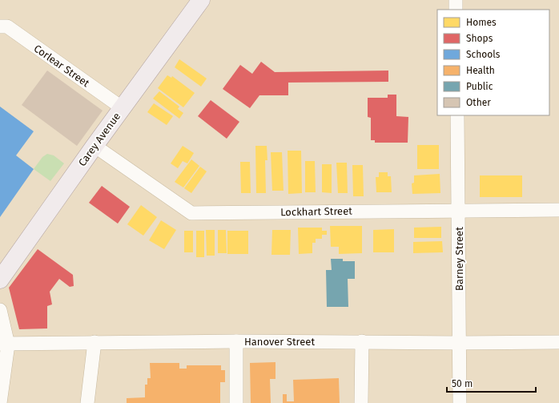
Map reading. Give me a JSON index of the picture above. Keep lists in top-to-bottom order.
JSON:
{
  "streets": {
    "main road": ["Carey Avenue"],
    "street": [
      "Corlear Street",
      "Lockhart Street",
      "Barney Street",
      "Hanover Street"
    ]
  },
  "crossings": [
    ["Corlear Street", "Carey Avenue"],
    ["Carey Avenue", "Lockhart Street"],
    ["Lockhart Street", "Barney Street"],
    ["Barney Street", "Hanover Street"]
  ],
  "legend": [
    "Homes",
    "Shops",
    "Schools",
    "Health",
    "Public",
    "Other"
  ],
  "scale_bar": "50 m"
}
